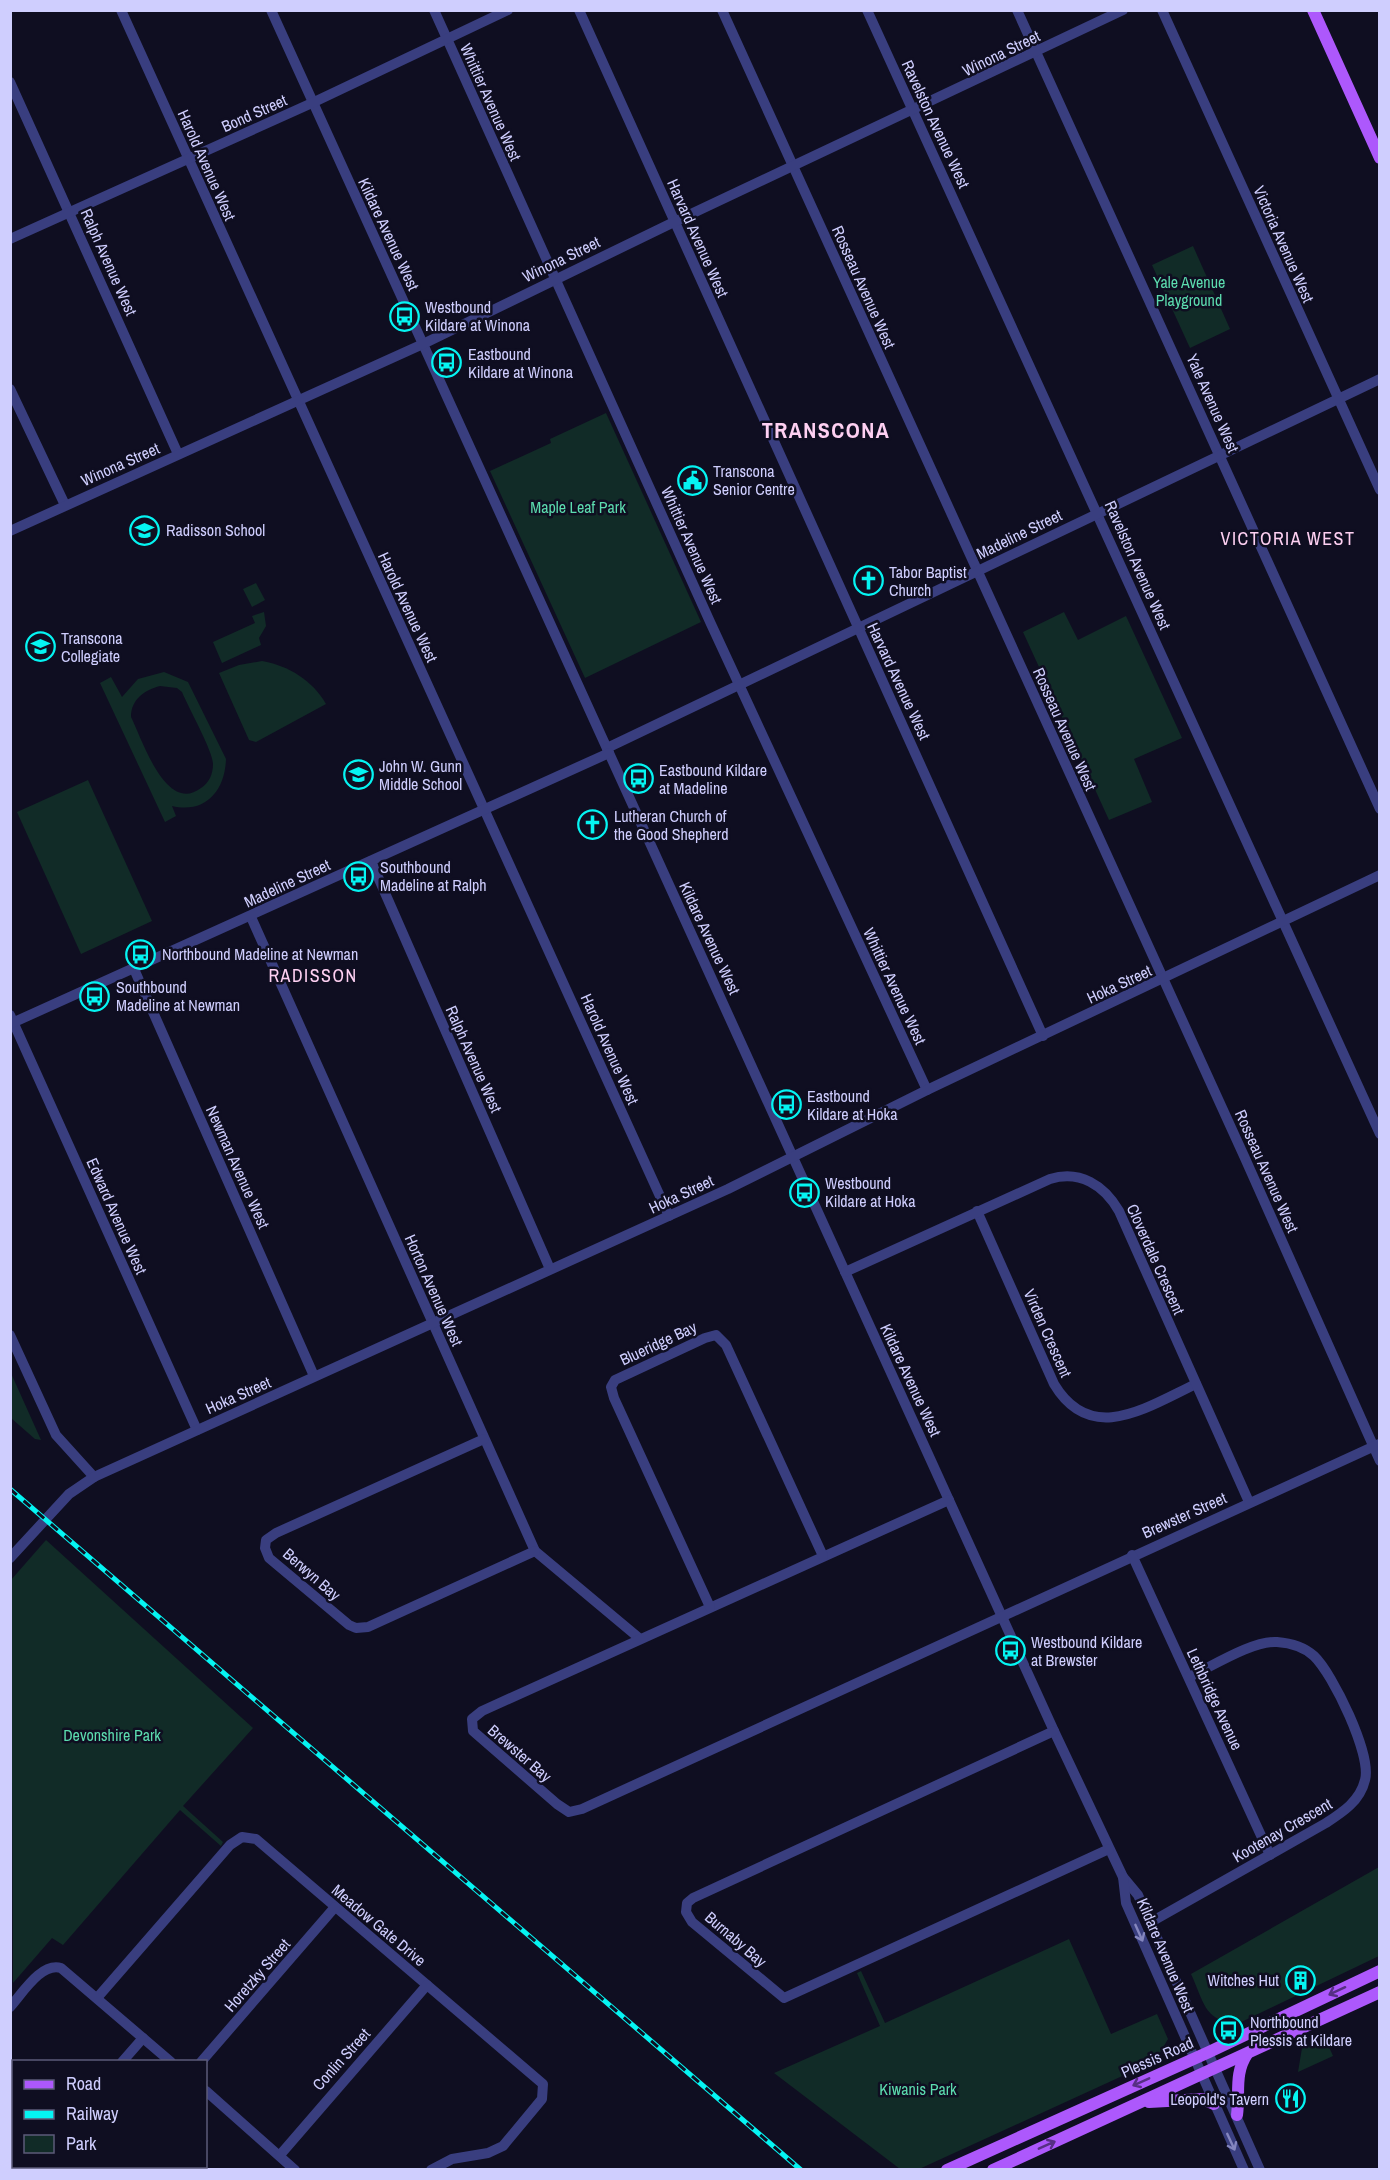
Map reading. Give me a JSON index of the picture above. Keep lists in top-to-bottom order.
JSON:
{
  "streets": {
    "main road": ["Plessis Road"],
    "street": [
      "Winona Street",
      "Whittier Avenue West",
      "Bond Street",
      "Ravelston Avenue West",
      "Harold Avenue West",
      "Kildare Avenue West",
      "Harvard Avenue West",
      "Victoria Avenue West",
      "Ralph Avenue West",
      "Rosseau Avenue West",
      "Yale Avenue West",
      "Madeline Street",
      "Hoka Street",
      "Newman Avenue West",
      "Edward Avenue West",
      "Cloverdale Crescent",
      "Horton Avenue West",
      "Virden Crescent",
      "Blueridge Bay",
      "Brewster Street",
      "Berwyn Bay",
      "Lethbridge Avenue",
      "Brewster Bay",
      "Kootenay Crescent",
      "Meadow Gate Drive",
      "Burnaby Bay",
      "Horetzky Street",
      "Conlin Street"
    ]
  },
  "crossings": [
    ["Winona Street", "Whittier Avenue West"],
    ["Winona Street", "Ravelston Avenue West"],
    ["Winona Street", "Harold Avenue West"],
    ["Winona Street", "Kildare Avenue West"],
    ["Winona Street", "Harvard Avenue West"],
    ["Winona Street", "Ralph Avenue West"],
    ["Winona Street", "Rosseau Avenue West"],
    ["Winona Street", "Yale Avenue West"],
    ["Whittier Avenue West", "Bond Street"],
    ["Whittier Avenue West", "Madeline Street"],
    ["Whittier Avenue West", "Hoka Street"],
    ["Bond Street", "Harold Avenue West"],
    ["Bond Street", "Kildare Avenue West"],
    ["Bond Street", "Ralph Avenue West"],
    ["Ravelston Avenue West", "Madeline Street"],
    ["Ravelston Avenue West", "Hoka Street"],
    ["Harold Avenue West", "Madeline Street"],
    ["Harold Avenue West", "Hoka Street"],
    ["Kildare Avenue West", "Madeline Street"],
    ["Kildare Avenue West", "Hoka Street"],
    ["Kildare Avenue West", "Cloverdale Crescent"],
    ["Kildare Avenue West", "Brewster Street"],
    ["Kildare Avenue West", "Brewster Bay"],
    ["Kildare Avenue West", "Kootenay Crescent"],
    ["Kildare Avenue West", "Burnaby Bay"],
    ["Kildare Avenue West", "Plessis Road"],
    ["Harvard Avenue West", "Madeline Street"],
    ["Harvard Avenue West", "Hoka Street"],
    ["Victoria Avenue West", "Madeline Street"],
    ["Ralph Avenue West", "Madeline Street"],
    ["Ralph Avenue West", "Hoka Street"],
    ["Rosseau Avenue West", "Madeline Street"],
    ["Rosseau Avenue West", "Hoka Street"],
    ["Rosseau Avenue West", "Brewster Street"],
    ["Yale Avenue West", "Madeline Street"],
    ["Madeline Street", "Newman Avenue West"],
    ["Madeline Street", "Edward Avenue West"],
    ["Madeline Street", "Horton Avenue West"],
    ["Hoka Street", "Newman Avenue West"],
    ["Hoka Street", "Edward Avenue West"],
    ["Hoka Street", "Horton Avenue West"],
    ["Cloverdale Crescent", "Virden Crescent"],
    ["Cloverdale Crescent", "Brewster Street"],
    ["Horton Avenue West", "Berwyn Bay"],
    ["Horton Avenue West", "Brewster Bay"],
    ["Blueridge Bay", "Brewster Bay"],
    ["Brewster Street", "Lethbridge Avenue"],
    ["Brewster Street", "Brewster Bay"],
    ["Lethbridge Avenue", "Kootenay Crescent"],
    ["Meadow Gate Drive", "Horetzky Street"],
    ["Meadow Gate Drive", "Conlin Street"]
  ],
  "districts": ["TRANSCONA", "VICTORIA WEST", "RADISSON"],
  "parks": [
    "Yale Avenue Playground",
    "Maple Leaf Park",
    "Devonshire Park",
    "Kiwanis Park"
  ],
  "places": {
    "bus stop": [
      "Westbound Kildare at Winona",
      "Eastbound Kildare at Winona",
      "Eastbound Kildare at Madeline",
      "Southbound Madeline at Ralph",
      "Northbound Madeline at Newman",
      "Southbound Madeline at Newman",
      "Eastbound Kildare at Hoka",
      "Westbound Kildare at Hoka",
      "Westbound Kildare at Brewster",
      "Northbound Plessis at Kildare"
    ],
    "public building": ["Transcona Senior Centre"],
    "school or university": ["Radisson School", "Transcona Collegiate", "John W. Gunn Middle School"],
    "church": ["Tabor Baptist Church", "Lutheran Church of the Good Shepherd"],
    "building": ["Witches Hut"],
    "restaurant": ["Leopold's Tavern"]
  },
  "legend": ["Road", "Railway", "Park"]
}
